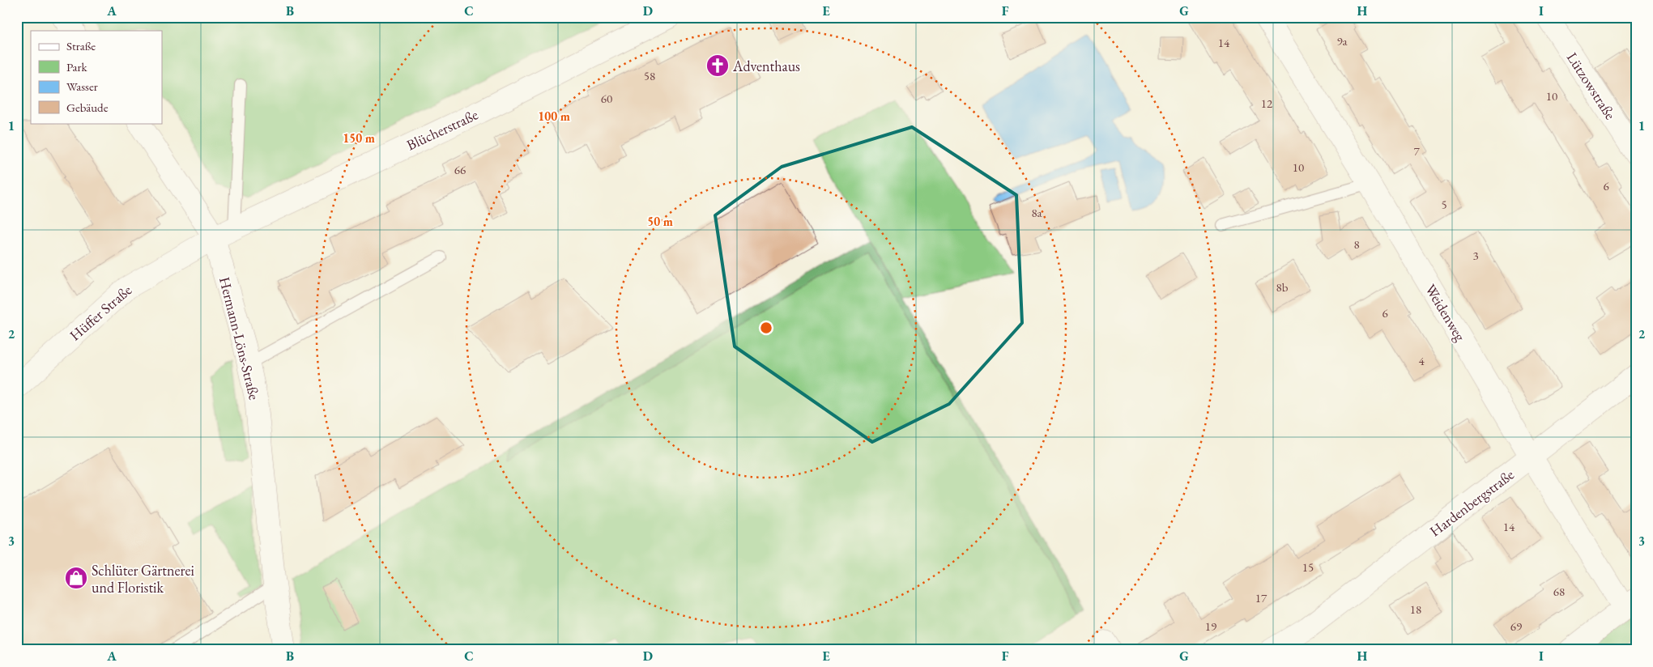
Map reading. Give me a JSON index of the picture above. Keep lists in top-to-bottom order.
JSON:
{
  "streets": {
    "street": [
      "Lützowstraße",
      "Blücherstraße",
      "Hüffer Straße",
      "Weidenweg",
      "Hermann-Löns-Straße",
      "Hardenbergstraße"
    ]
  },
  "crossings": [
    ["Blücherstraße", "Hüffer Straße"],
    ["Blücherstraße", "Hermann-Löns-Straße"],
    ["Hüffer Straße", "Hermann-Löns-Straße"],
    ["Weidenweg", "Hardenbergstraße"]
  ],
  "places": {
    "church": ["Adventhaus"],
    "shop": ["Schlüter Gärtnerei und Floristik"]
  },
  "house_numbers": [
    "9a",
    "14",
    "58",
    "10",
    "60",
    "12",
    "7",
    "10",
    "66",
    "6",
    "5",
    "8a",
    "8",
    "3",
    "8b",
    "6",
    "4",
    "14",
    "15",
    "68",
    "17",
    "18",
    "19",
    "69"
  ],
  "legend": [
    "Straße",
    "Park",
    "Wasser",
    "Gebäude"
  ],
  "grid": {
    "columns": [
      "A",
      "B",
      "C",
      "D",
      "E",
      "F",
      "G",
      "H",
      "I"
    ],
    "rows": ["1", "2", "3"]
  },
  "rings": ["100 m", "150 m", "50 m"]
}
